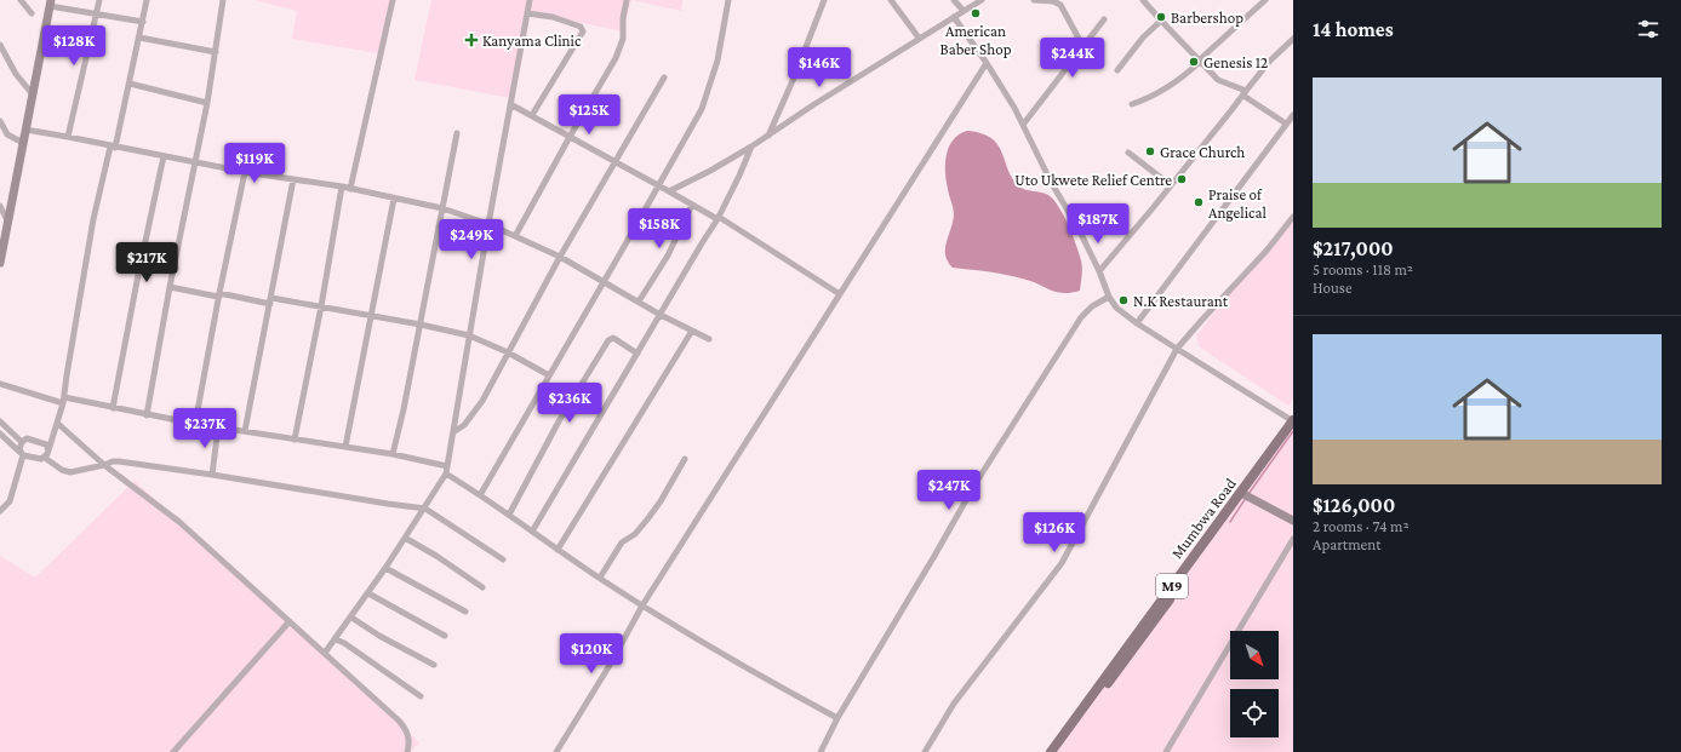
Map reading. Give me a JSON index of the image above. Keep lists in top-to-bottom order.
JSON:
{
  "streets": {
    "main road": ["Mumbwa Road", "M9"]
  },
  "places": {
    "other": [
      "American Baber Shop",
      "Barbershop",
      "Genesis 12",
      "Grace Church",
      "Uto Ukwete Relief Centre",
      "Praise of Angelical",
      "N.K Restaurant"
    ],
    "health": ["Kanyama Clinic"]
  },
  "north": "bottom right",
  "page": {
    "heading": "14 homes",
    "price": [
      "$128K",
      "$244K",
      "$146K",
      "$125K",
      "$119K",
      "$187K",
      "$158K",
      "$249K",
      "$217K",
      "$236K",
      "$237K",
      "$247K",
      "$126K",
      "$120K"
    ],
    "list": [
      {
        "name": "$217,000",
        "note": "5 rooms · 118 m² · House"
      },
      {
        "name": "$126,000",
        "note": "2 rooms · 74 m² · Apartment"
      }
    ]
  }
}
